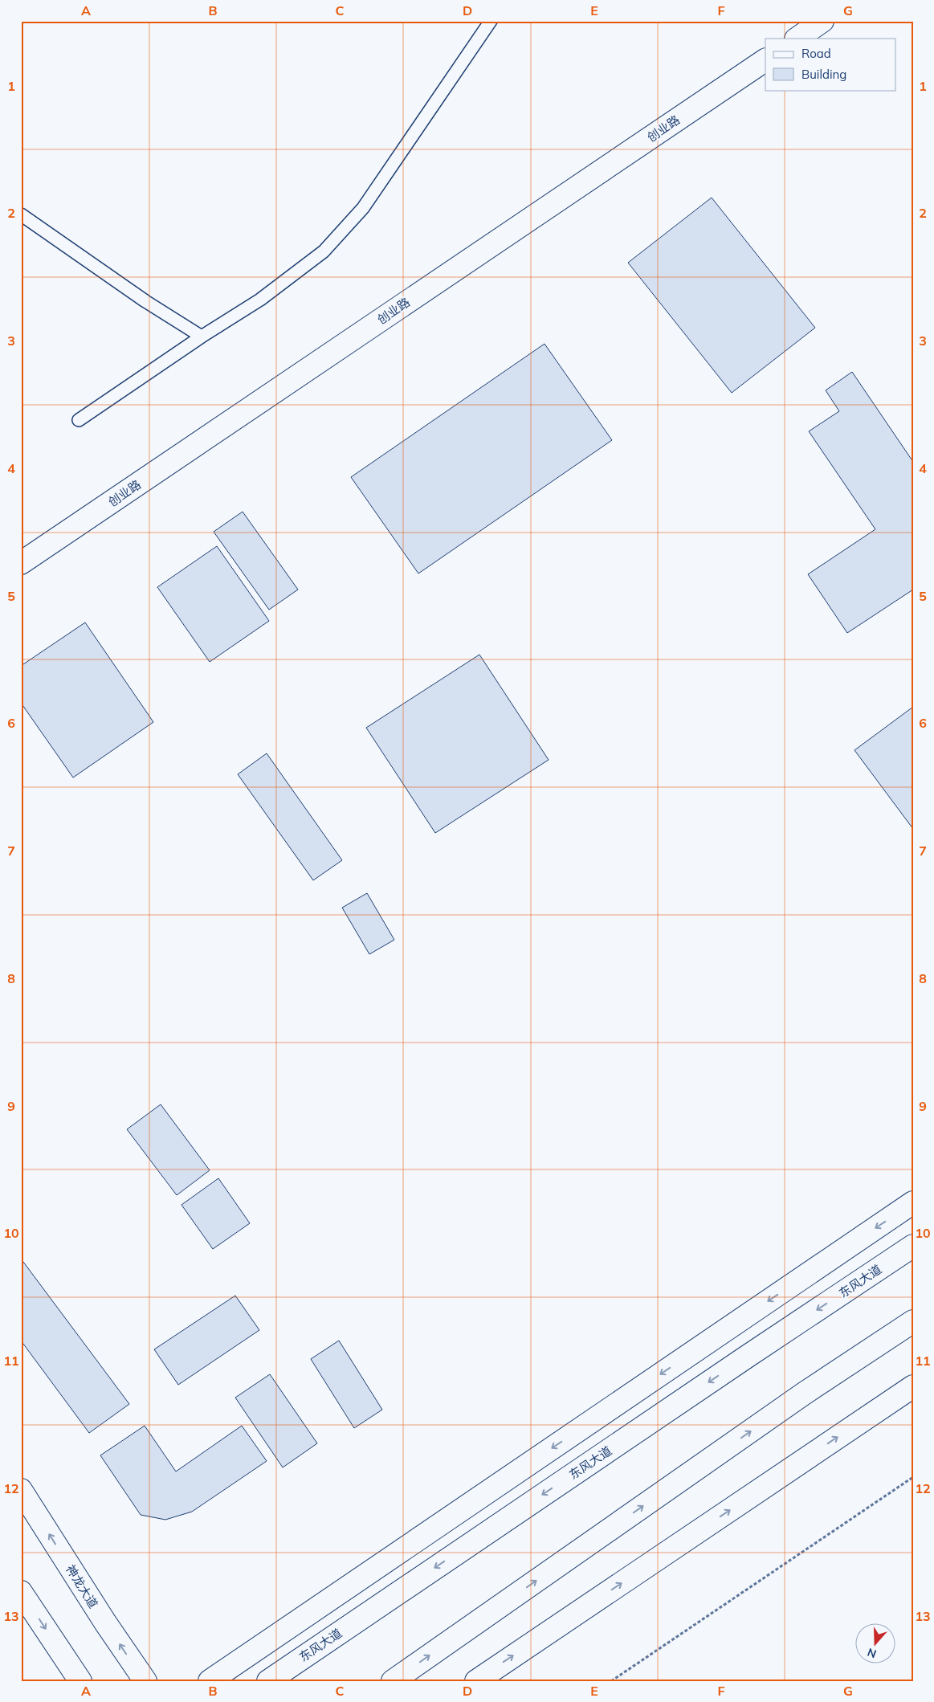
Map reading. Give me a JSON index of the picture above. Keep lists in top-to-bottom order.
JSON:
{
  "streets": {
    "main road": ["创业路", "东风大道", "神龙大道"]
  },
  "legend": ["Road", "Building"],
  "north": "bottom",
  "grid": {
    "columns": [
      "A",
      "B",
      "C",
      "D",
      "E",
      "F",
      "G"
    ],
    "rows": [
      "1",
      "2",
      "3",
      "4",
      "5",
      "6",
      "7",
      "8",
      "9",
      "10",
      "11",
      "12",
      "13"
    ]
  }
}
